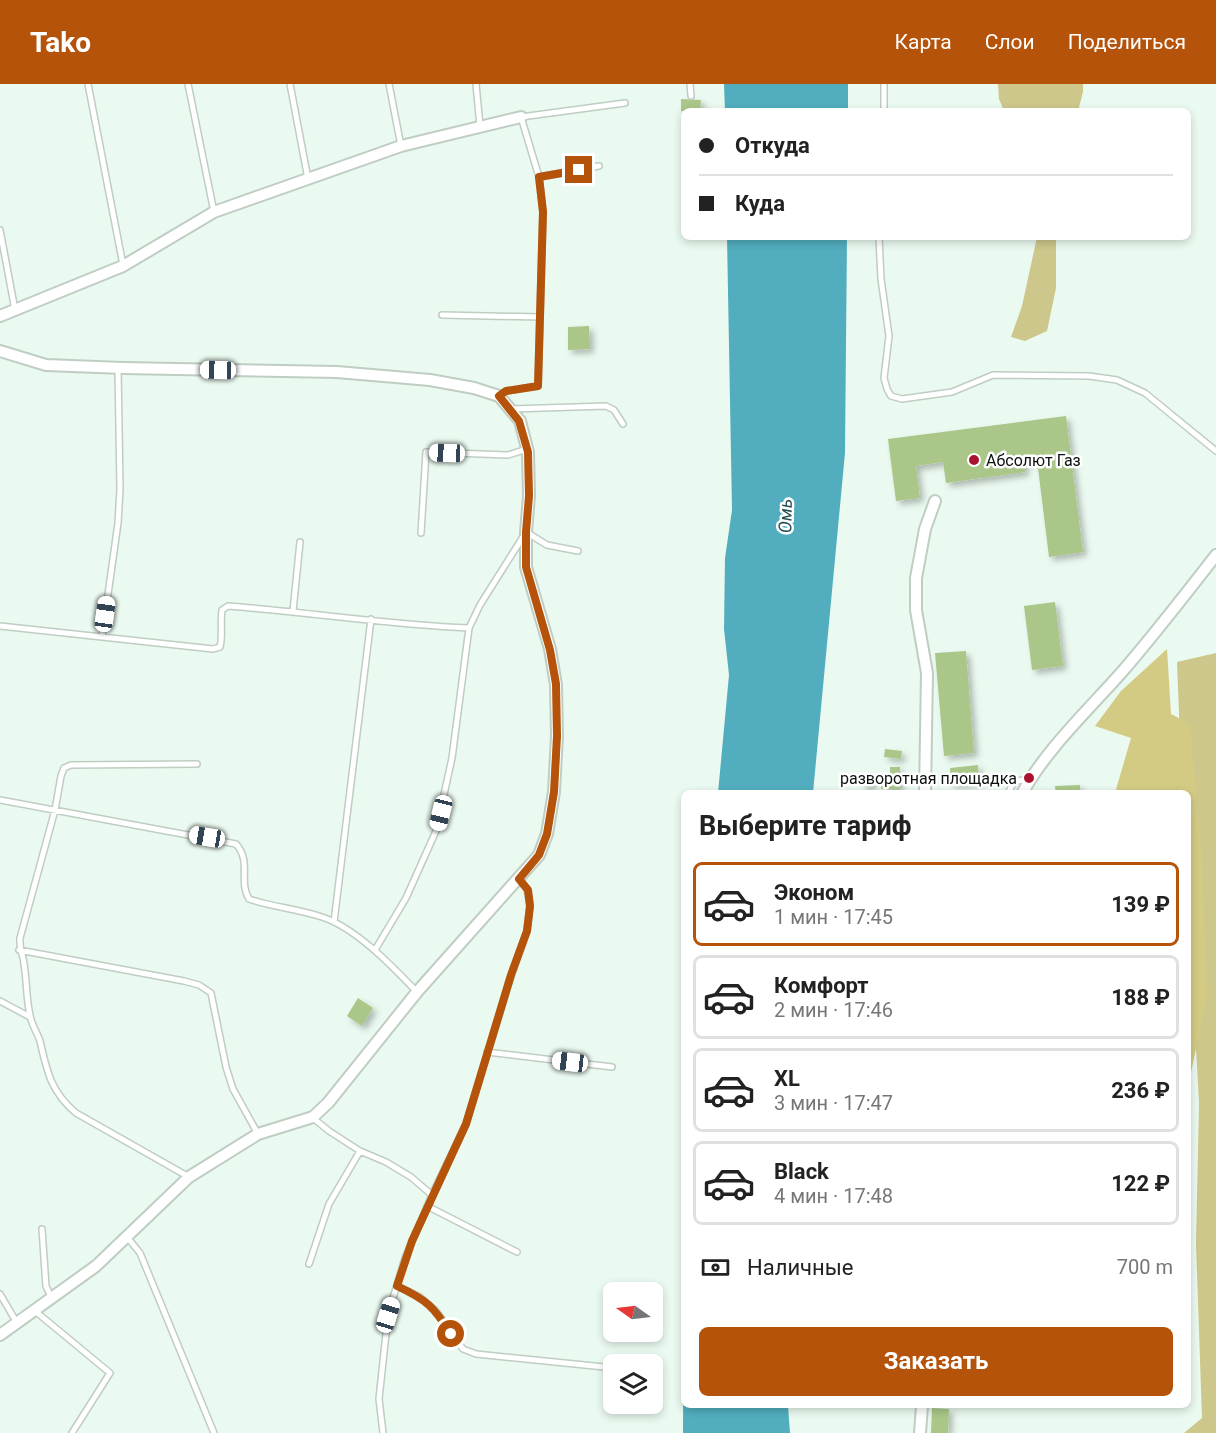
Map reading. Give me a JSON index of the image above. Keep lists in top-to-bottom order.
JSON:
{
  "water": ["Омь"],
  "places": ["Абсолют Газ", "разворотная площадка"],
  "north": "left",
  "page": {
    "header": "Tako",
    "nav": ["Карта", "Слои", "Поделиться"],
    "banner": ["Откуда", "Куда"],
    "heading": "Выберите тариф",
    "list": [
      {
        "name": "Эконом",
        "note": "1 мин · 17:45",
        "value": "139 ₽"
      },
      {
        "name": "Комфорт",
        "note": "2 мин · 17:46",
        "value": "188 ₽"
      },
      {
        "name": "XL",
        "note": "3 мин · 17:47",
        "value": "236 ₽"
      },
      {
        "name": "Black",
        "note": "4 мин · 17:48",
        "value": "122 ₽"
      }
    ],
    "pay": ["Наличные", "700 m"],
    "buttons": "Заказать"
  }
}
